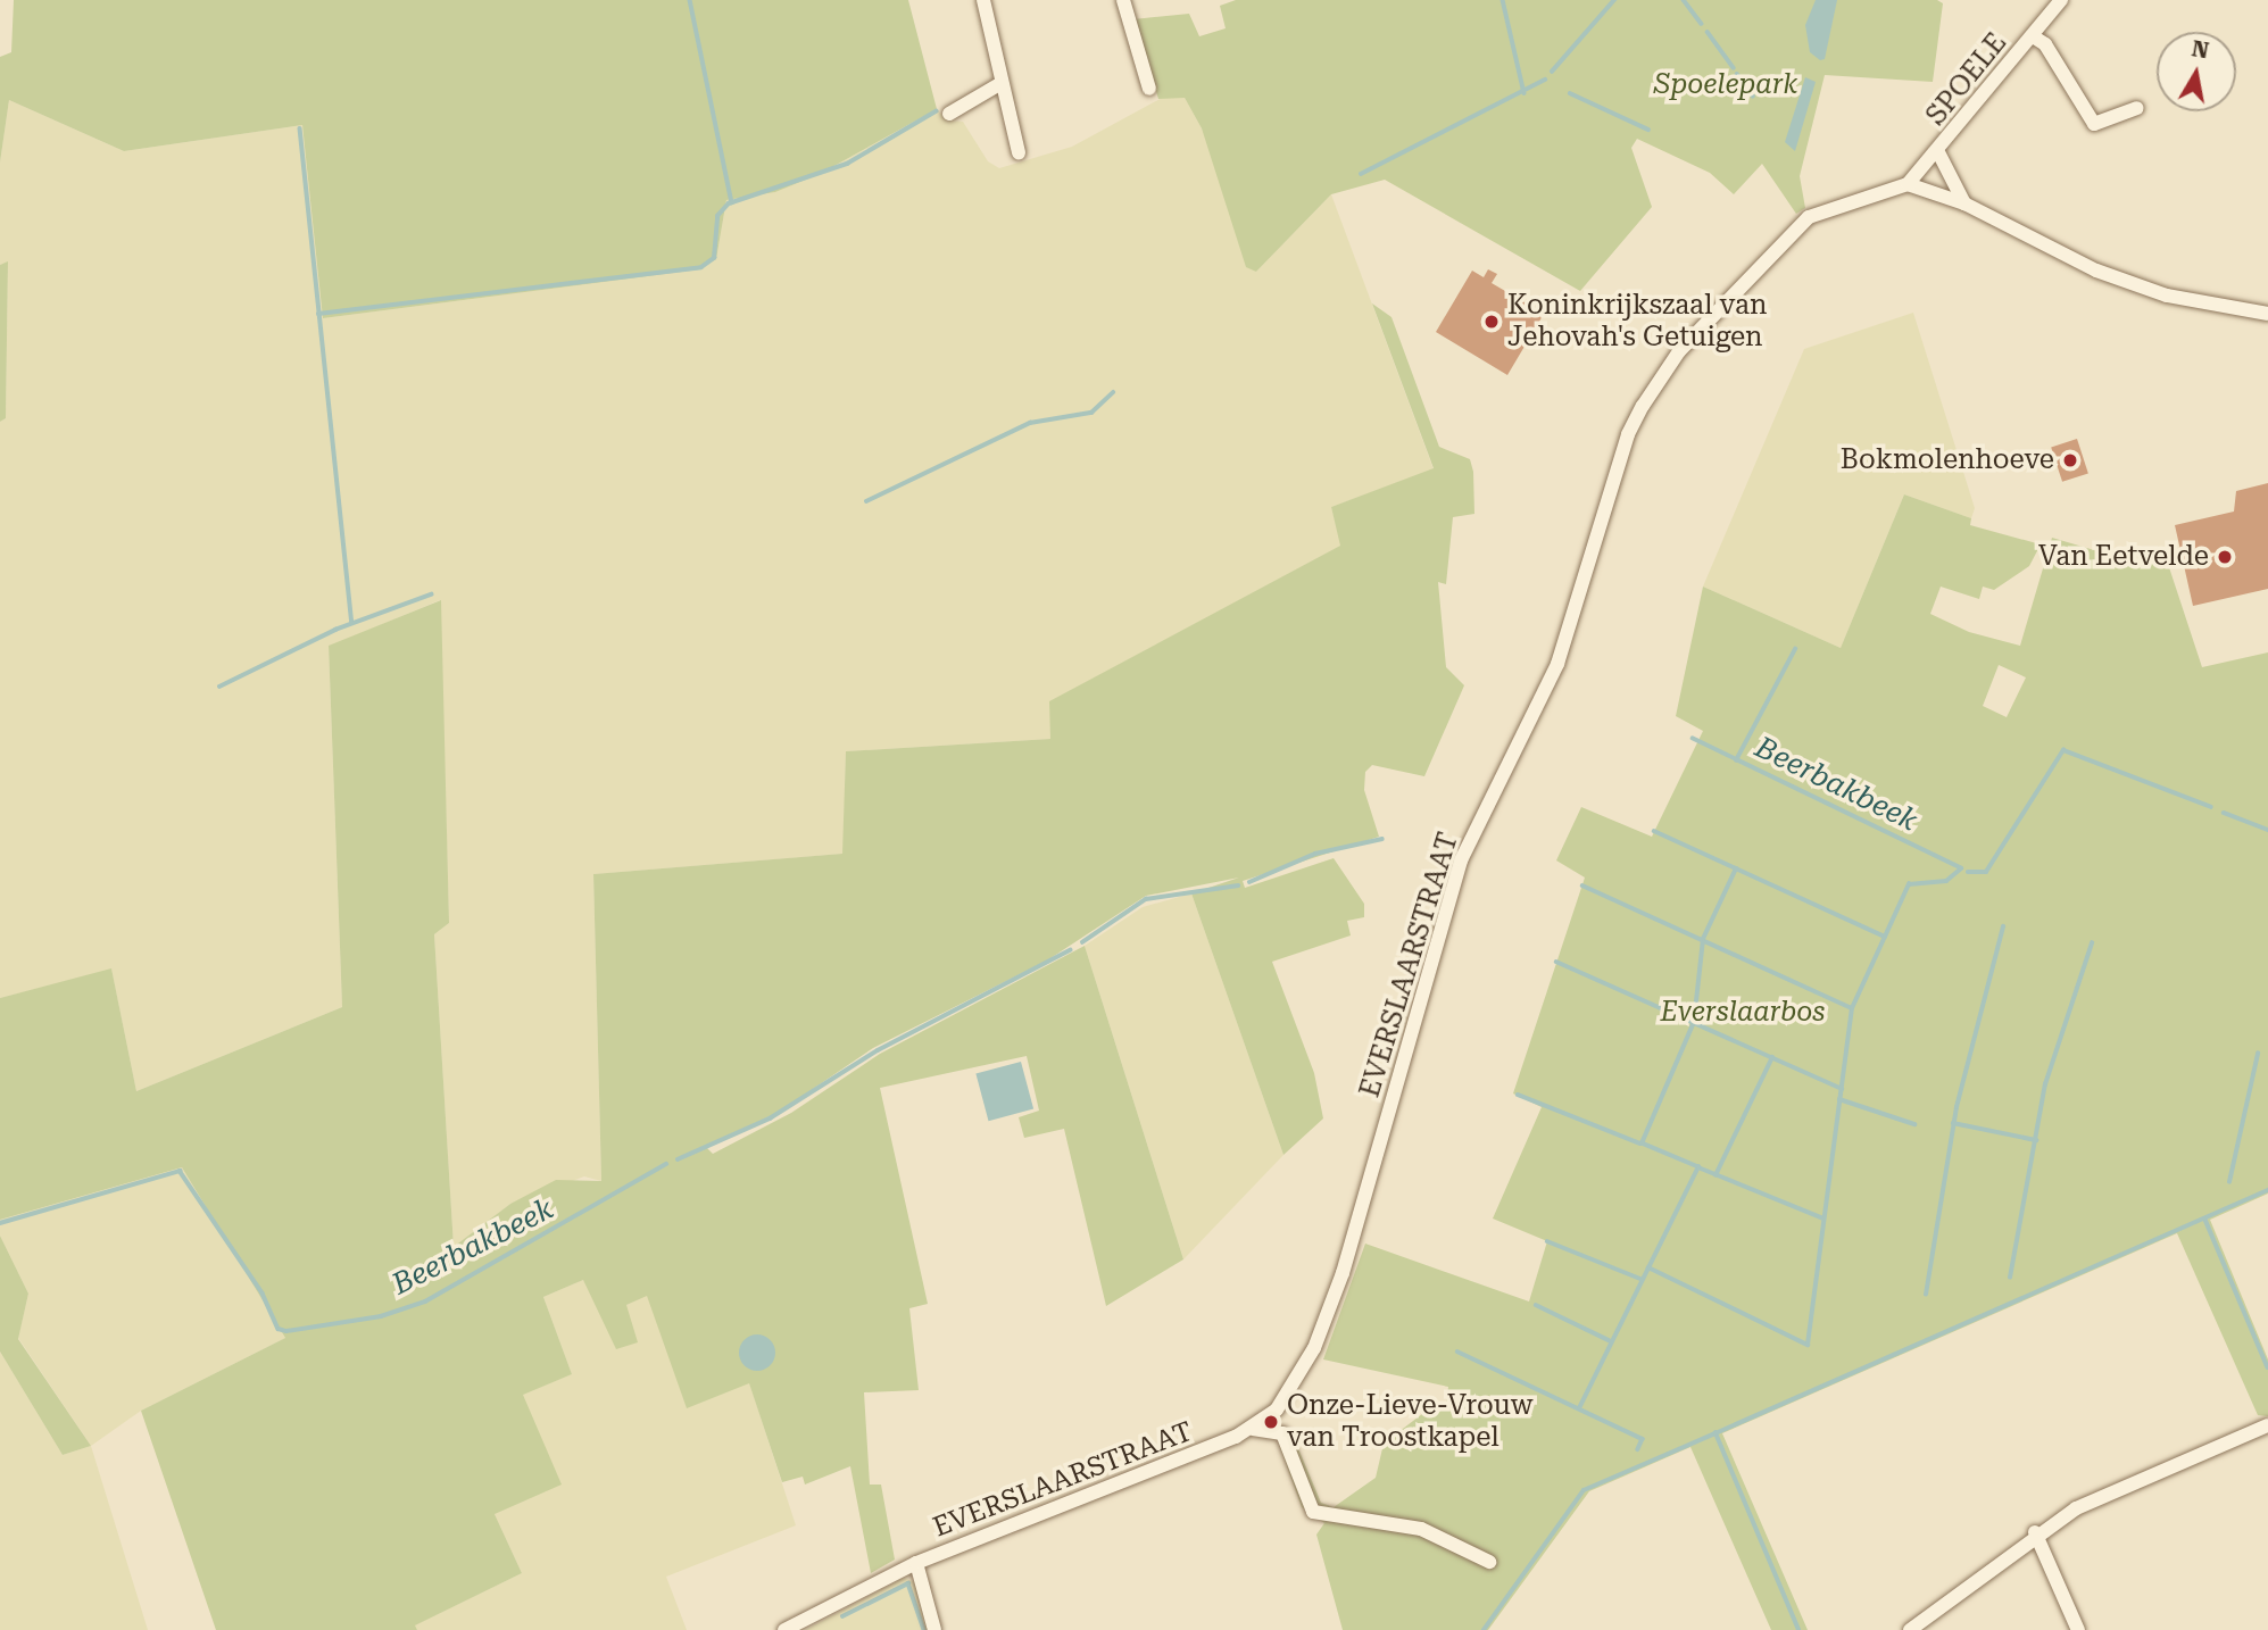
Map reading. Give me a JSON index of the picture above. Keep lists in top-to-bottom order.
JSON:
{
  "streets": {
    "street": ["SPOELE", "EVERSLAARSTRAAT"]
  },
  "crossings": [
    ["SPOELE", "EVERSLAARSTRAAT"]
  ],
  "water": ["Beerbakbeek"],
  "parks": ["Spoelepark", "Everslaarbos"],
  "places": [
    "Koninkrijkszaal van Jehovah's Getuigen",
    "Bokmolenhoeve",
    "Van Eetvelde",
    "Onze-Lieve-Vrouw van Troostkapel"
  ],
  "north": "top"
}
